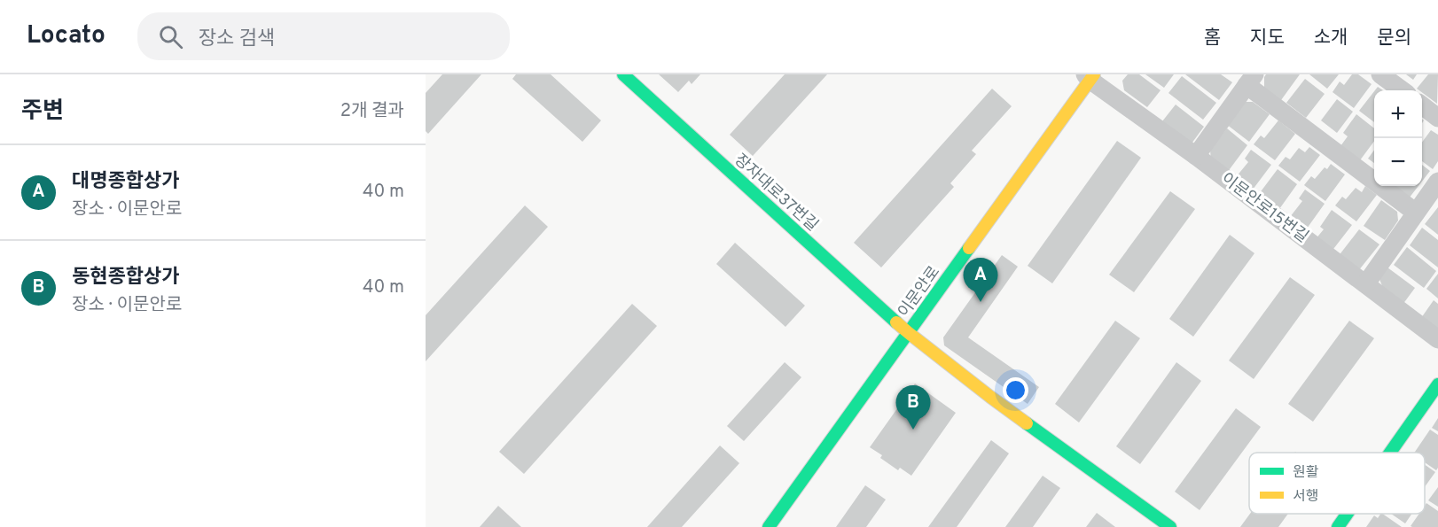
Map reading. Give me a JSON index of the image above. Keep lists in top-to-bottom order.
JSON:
{
  "streets": {
    "street": ["장자대로37번길", "이문안로15번길", "이문안로"]
  },
  "crossings": [
    ["장자대로37번길", "이문안로"],
    ["이문안로15번길", "이문안로"]
  ],
  "legend": ["원활", "서행"],
  "page": {
    "header": "Locato",
    "search": "장소 검색",
    "nav": [
      "홈",
      "지도",
      "소개",
      "문의"
    ],
    "heading": ["주변", "2개 결과"],
    "map_buttons": ["+", "−"],
    "list": [
      {
        "mark": "A",
        "name": "대명종합상가",
        "note": "장소 · 이문안로",
        "value": "40 m"
      },
      {
        "mark": "B",
        "name": "동현종합상가",
        "note": "장소 · 이문안로",
        "value": "40 m"
      }
    ],
    "pins": ["A", "B"]
  }
}
